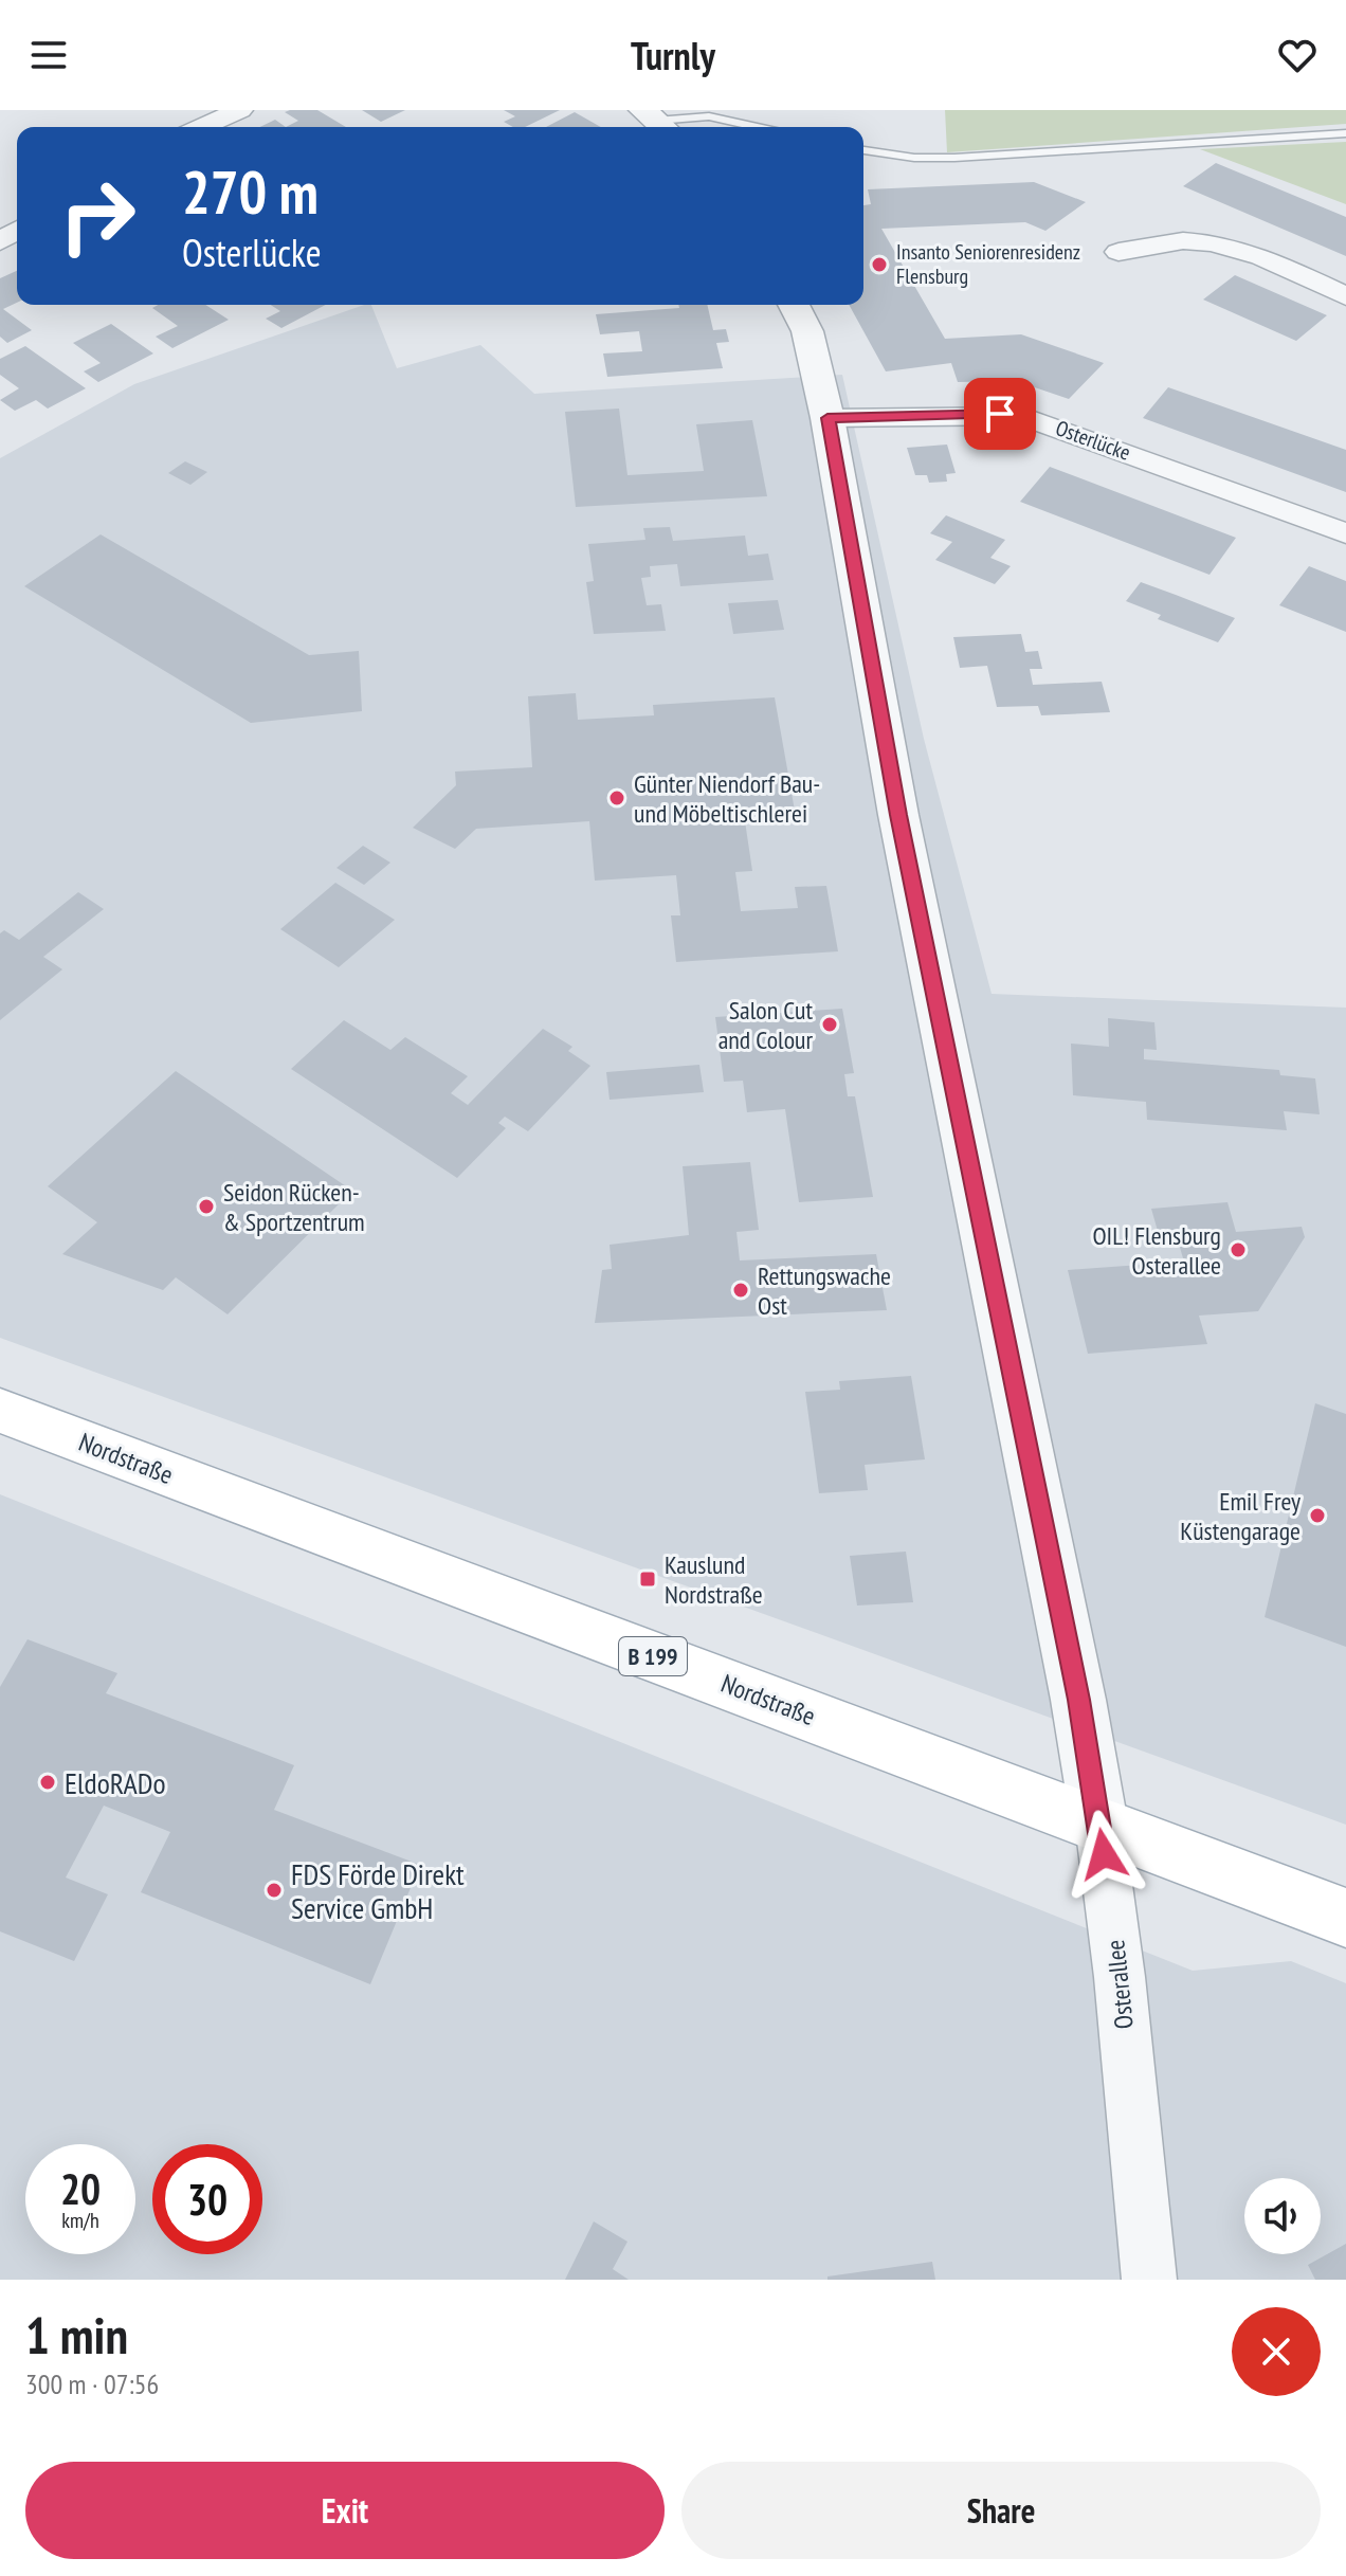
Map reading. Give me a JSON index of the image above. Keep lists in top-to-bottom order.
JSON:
{
  "streets": {
    "main road": ["Nordstraße", "B 199"],
    "street": ["Osterlücke", "Osterallee"]
  },
  "crossings": [
    ["Osterlücke", "Osterallee"],
    ["Nordstraße", "Osterallee"]
  ],
  "places": {
    "other": [
      "Insanto Seniorenresidenz Flensburg",
      "Günter Niendorf Bau- und Möbeltischlerei",
      "Salon Cut and Colour",
      "Seidon Rücken- & Sportzentrum",
      "OIL! Flensburg Osterallee",
      "Rettungswache Ost",
      "Emil Frey Küstengarage",
      "EldoRADo",
      "FDS Förde Direkt Service GmbH"
    ],
    "transit": ["Kauslund Nordstraße"]
  },
  "page": {
    "header": "Turnly",
    "turn": ["270 m", "Osterlücke"],
    "speed": "20 km/h",
    "limit": "30",
    "heading": ["1 min", "300 m · 07:56"],
    "buttons": ["Exit", "Share"]
  }
}
